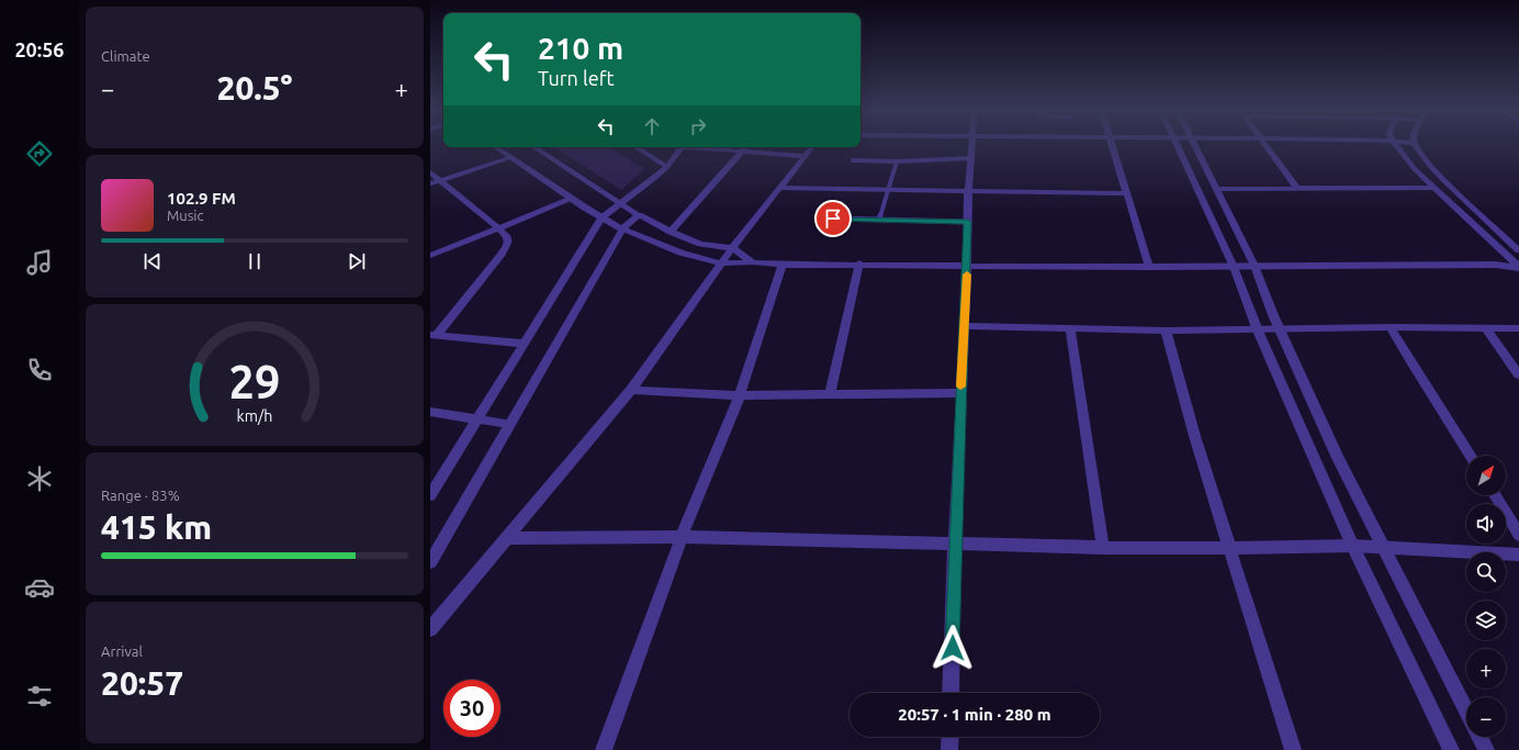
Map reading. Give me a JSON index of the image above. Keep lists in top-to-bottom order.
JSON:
{
  "north": "top right",
  "page": {
    "tabs": "20:56",
    "tile": [
      "Climate",
      ["Range · 83%", "415 km"],
      ["Arrival", "20:57"]
    ],
    "turn": ["210 m", "Turn left"],
    "heat": ["−", "20.5°", "+"],
    "song": ["102.9 FM", "Music"],
    "map_buttons": ["+", "−"],
    "limit": "30",
    "trip": "20:57 · 1 min · 280 m",
    "gauge": ["29", "km/h"]
  }
}
